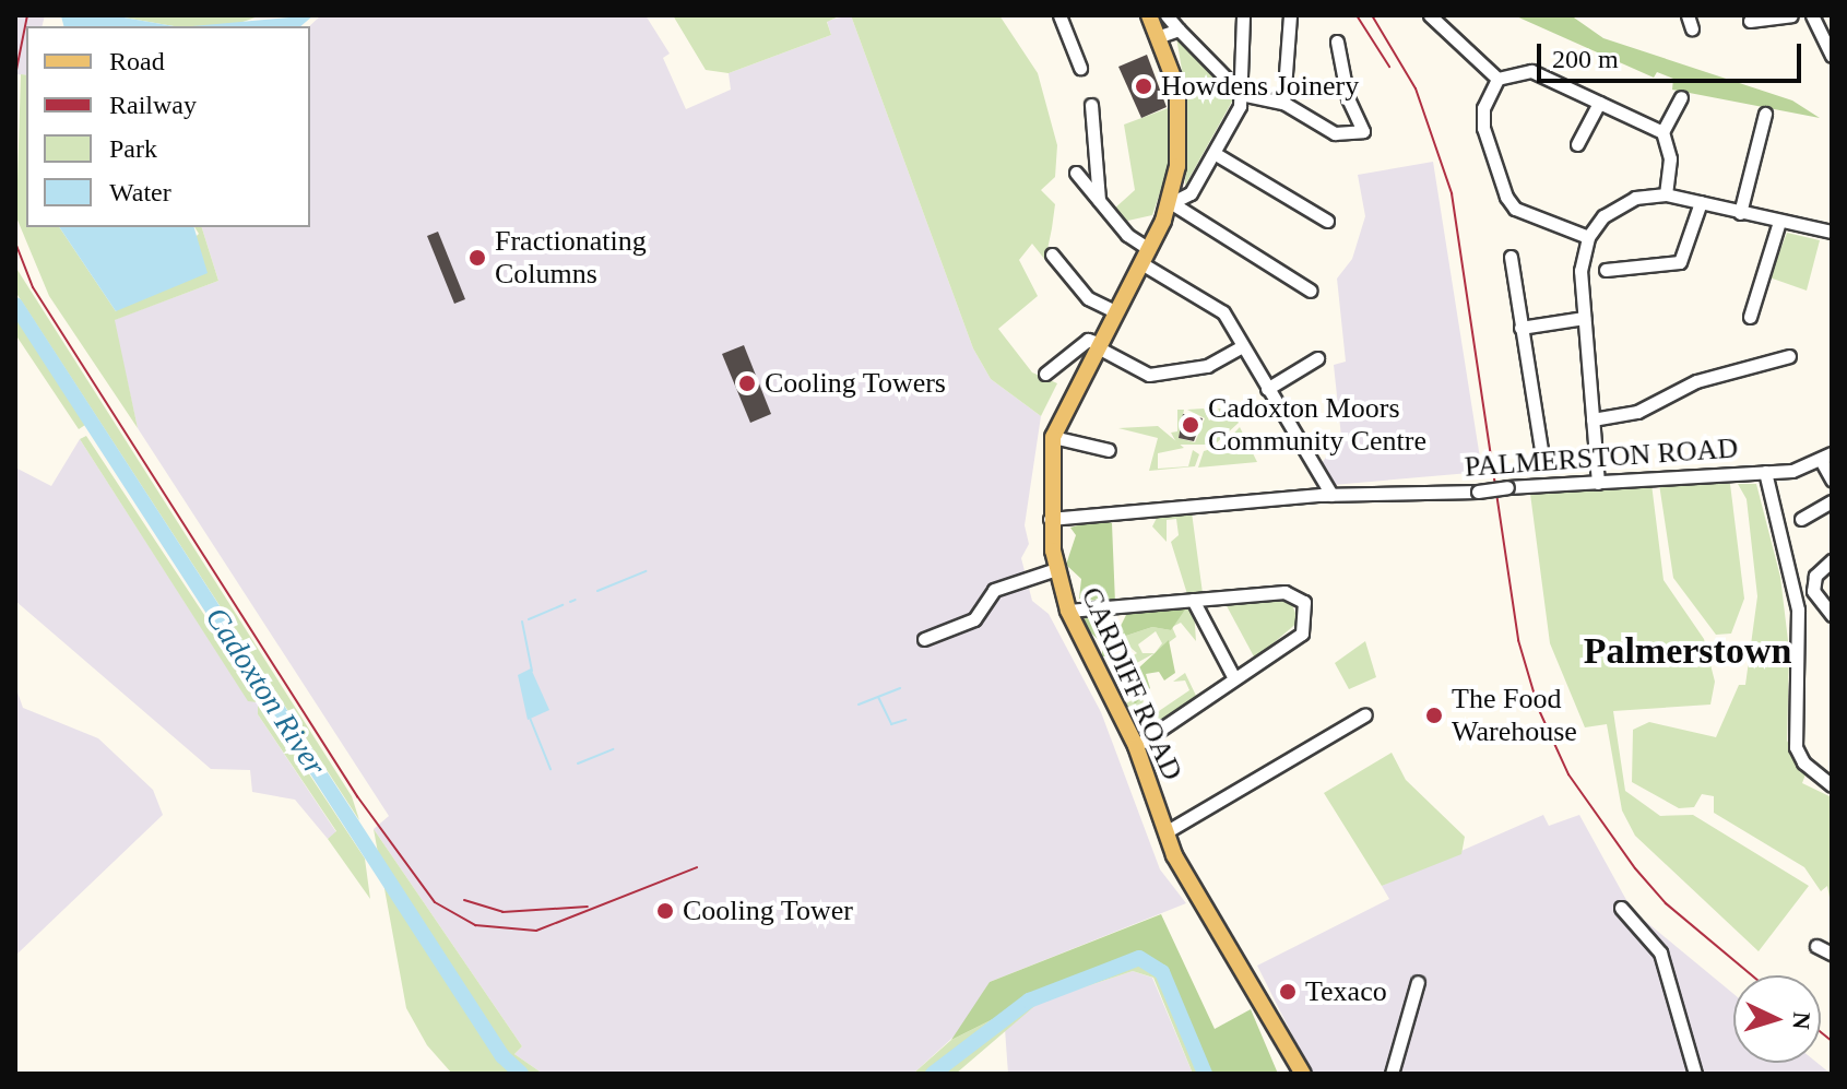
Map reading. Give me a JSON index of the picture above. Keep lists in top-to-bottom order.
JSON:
{
  "streets": {
    "main road": ["CARDIFF ROAD"],
    "street": ["PALMERSTON ROAD"]
  },
  "crossings": [
    ["PALMERSTON ROAD", "CARDIFF ROAD"]
  ],
  "districts": ["Palmerstown"],
  "water": ["Cadoxton River"],
  "places": [
    "Howdens Joinery",
    "Fractionating Columns",
    "Cooling Towers",
    "Cadoxton Moors Community Centre",
    "The Food Warehouse",
    "Cooling Tower",
    "Texaco"
  ],
  "legend": [
    "Road",
    "Railway",
    "Park",
    "Water"
  ],
  "scale_bar": "200 m",
  "north": "right"
}
